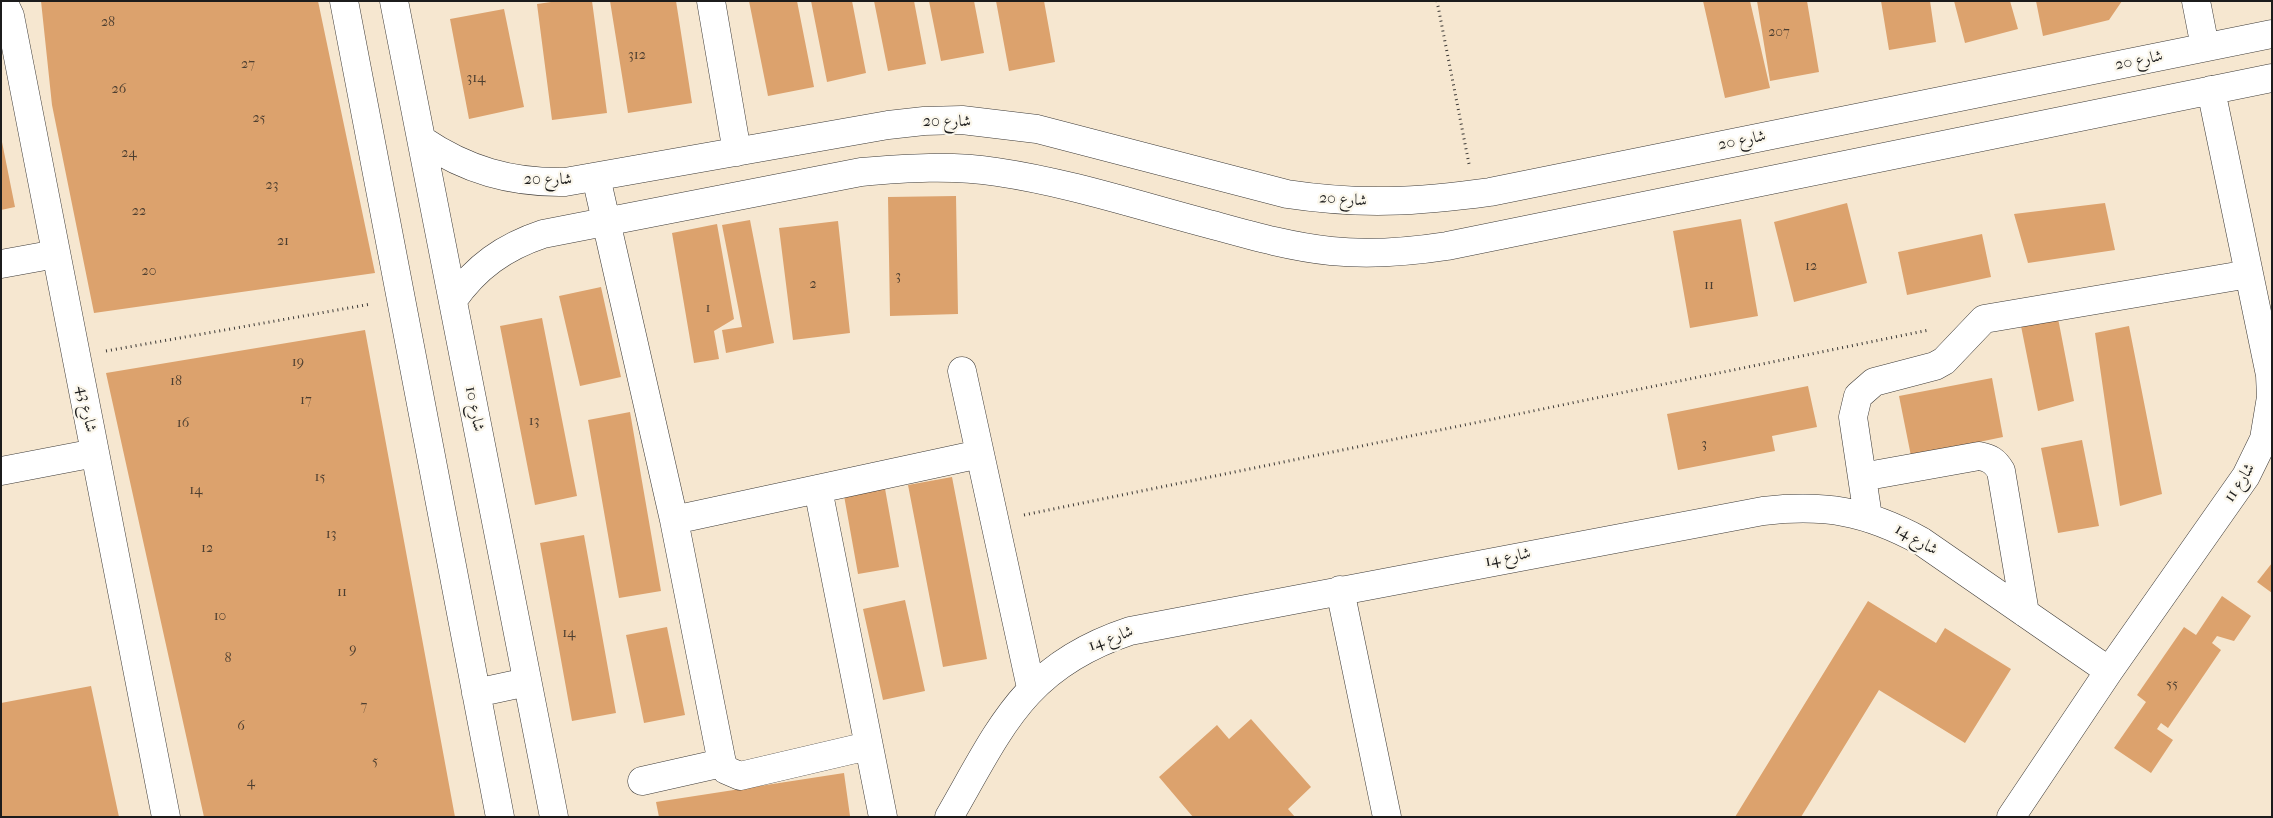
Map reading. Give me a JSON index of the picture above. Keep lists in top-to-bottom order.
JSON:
{
  "streets": {
    "street": [
      "شارع 20",
      "شارع 43",
      "شارع 10",
      "شارع 11",
      "شارع 14"
    ]
  },
  "crossings": [
    ["شارع 20", "شارع 10"],
    ["شارع 11", "شارع 14"]
  ],
  "house_numbers": [
    "28",
    "207",
    "312",
    "27",
    "314",
    "26",
    "25",
    "24",
    "23",
    "22",
    "21",
    "12",
    "20",
    "3",
    "2",
    "11",
    "1",
    "19",
    "18",
    "17",
    "13",
    "16",
    "3",
    "15",
    "14",
    "13",
    "12",
    "11",
    "10",
    "14",
    "9",
    "8",
    "55",
    "7",
    "6",
    "5",
    "4"
  ]
}
